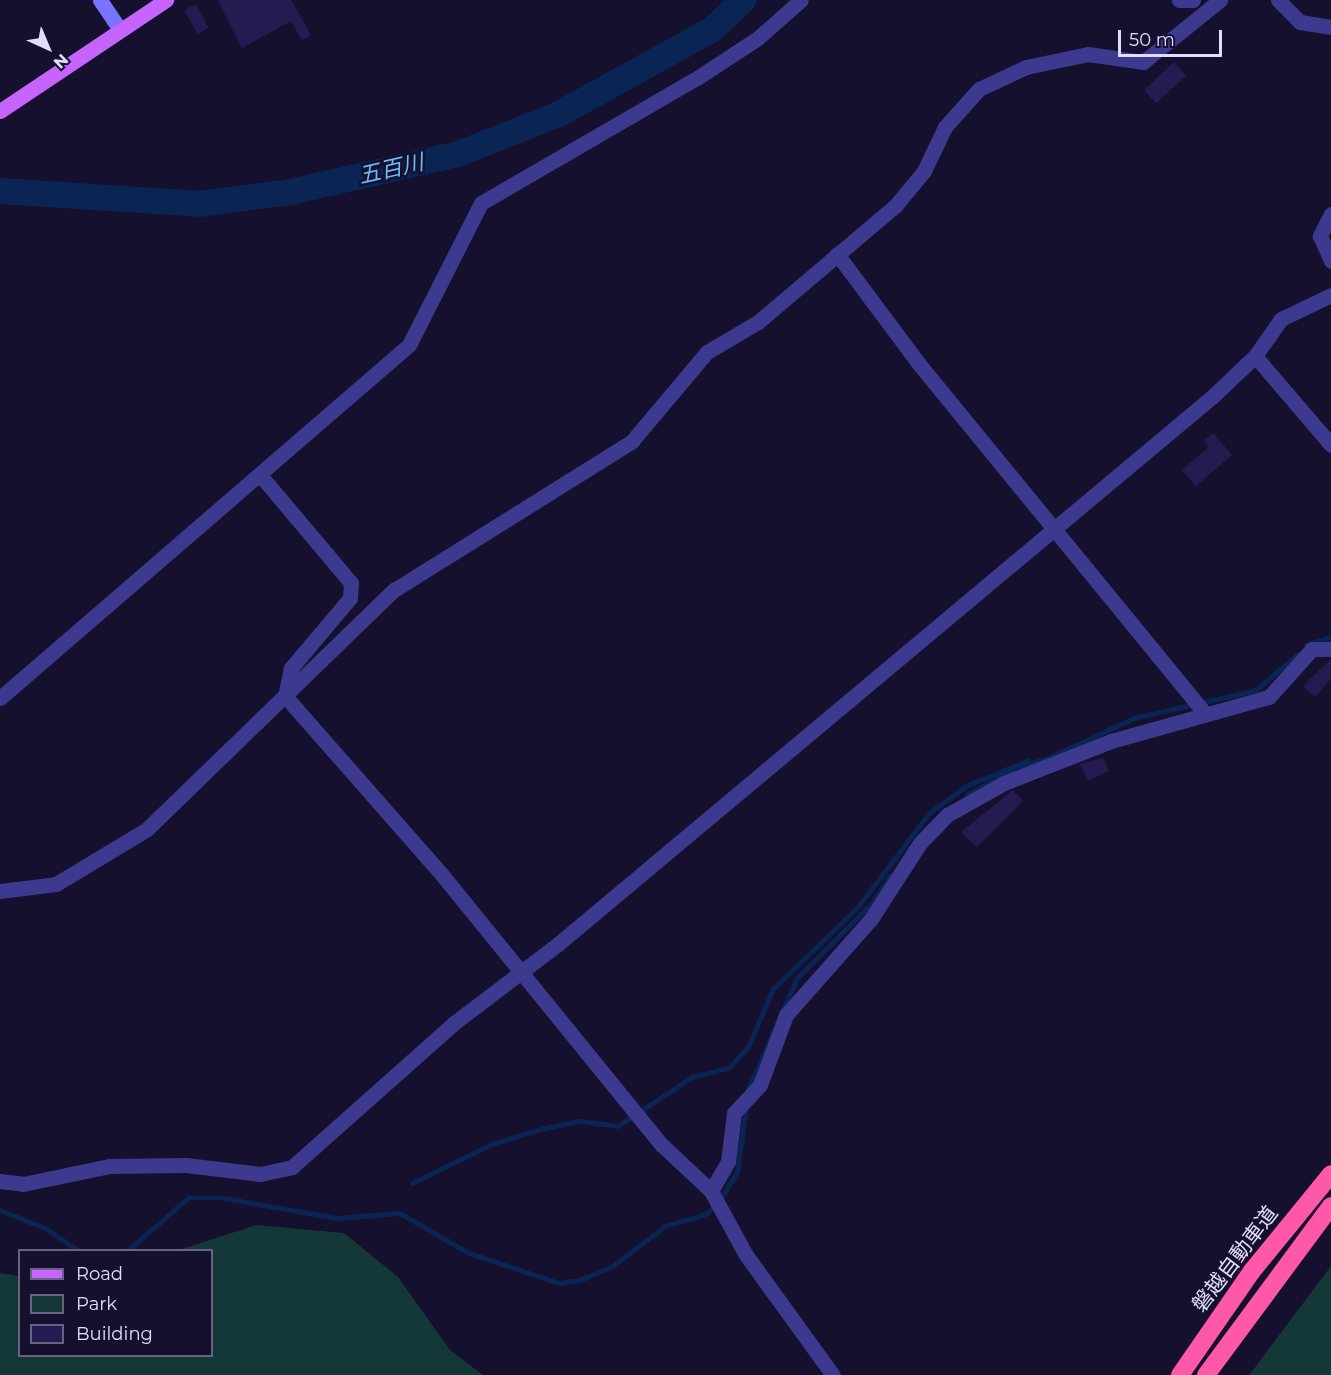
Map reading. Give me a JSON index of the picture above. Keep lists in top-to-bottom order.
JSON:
{
  "streets": {
    "highway": ["磐越自動車道"]
  },
  "water": ["五百川"],
  "legend": ["Road", "Park", "Building"],
  "scale_bar": "50 m",
  "north": "bottom right"
}
